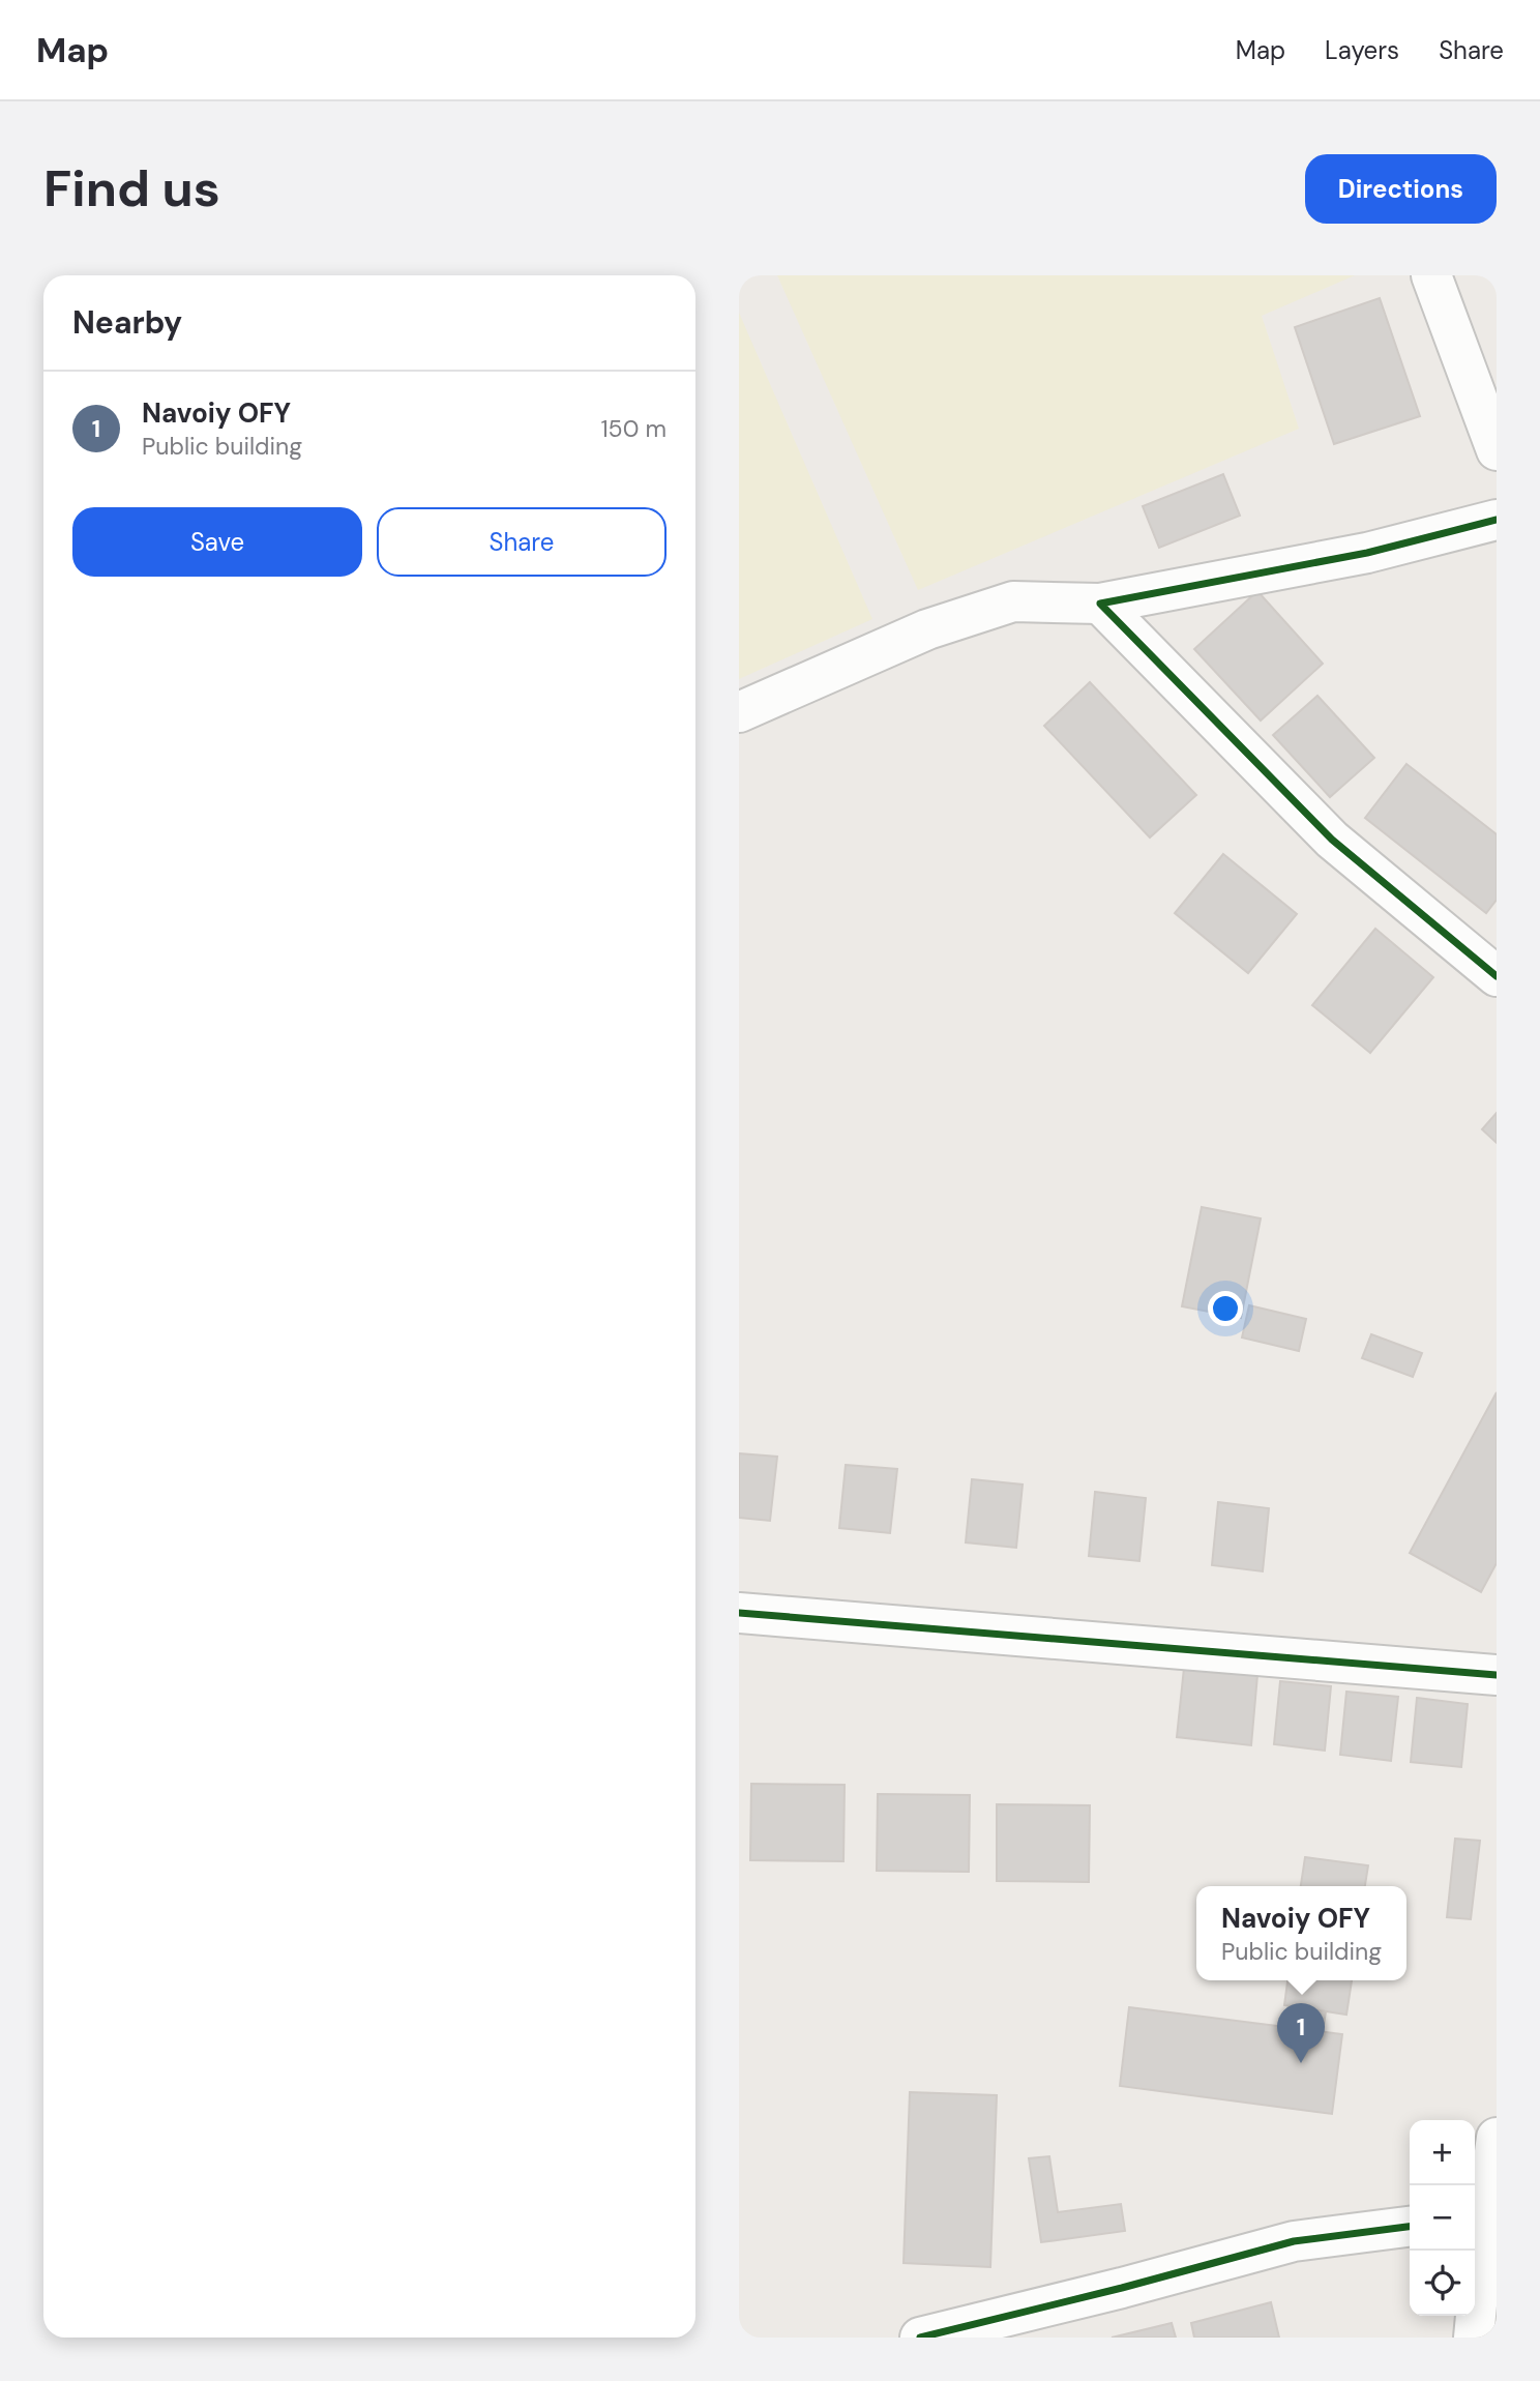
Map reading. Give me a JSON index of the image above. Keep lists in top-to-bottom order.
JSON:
{
  "page": {
    "header": "Map",
    "nav": ["Map", "Layers", "Share"],
    "buttons": [
      "Directions",
      ["Save", "Share"]
    ],
    "title": "Find us",
    "heading": "Nearby",
    "list": [
      {
        "mark": "1",
        "name": "Navoiy OFY",
        "note": "Public building",
        "value": "150 m"
      }
    ],
    "popup": ["Navoiy OFY", "Public building"],
    "pins": "1",
    "map_buttons": ["+", "−"]
  }
}
